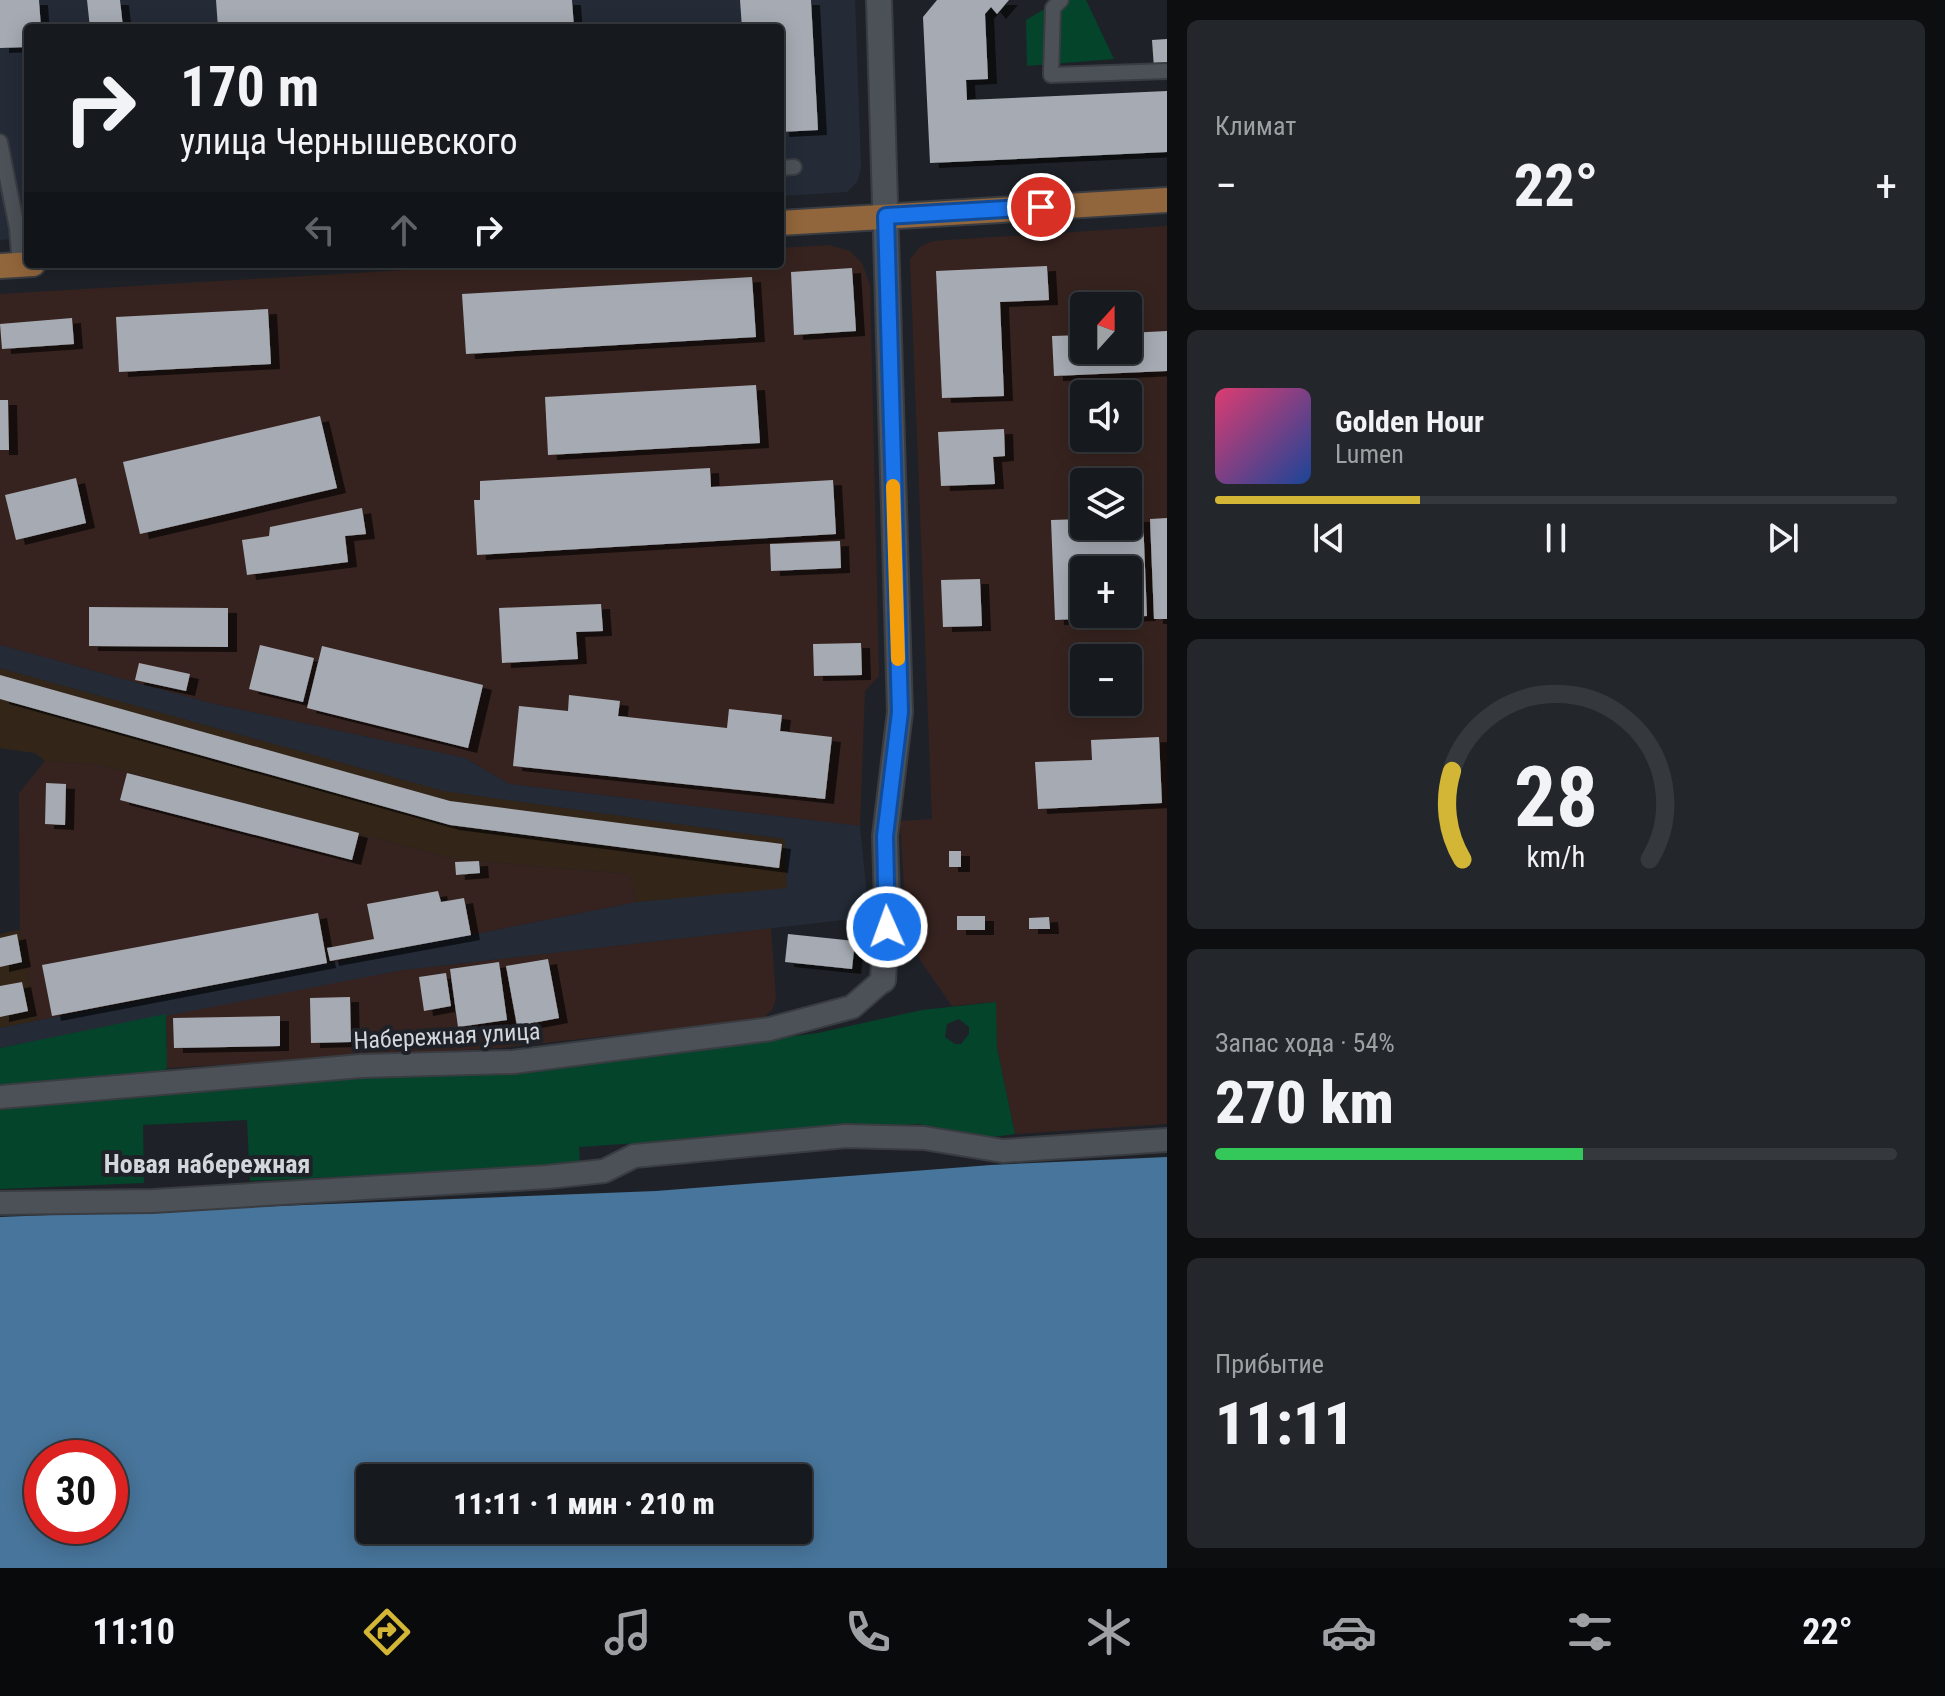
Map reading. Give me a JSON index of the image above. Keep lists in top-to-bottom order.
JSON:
{
  "streets": {
    "street": ["Набережная улица"]
  },
  "districts": ["Новая набережная"],
  "north": "top",
  "page": {
    "tile": [
      "Климат",
      ["Запас хода · 54%", "270 km"],
      ["Прибытие", "11:11"]
    ],
    "turn": ["170 m", "улица Чернышевского"],
    "heat": ["−", "22°", "+"],
    "map_buttons": ["+", "−"],
    "song": ["Golden Hour", "Lumen"],
    "limit": "30",
    "trip": "11:11 · 1 мин · 210 m",
    "tabs": ["11:10", "22°"],
    "gauge": ["28", "km/h"]
  }
}
